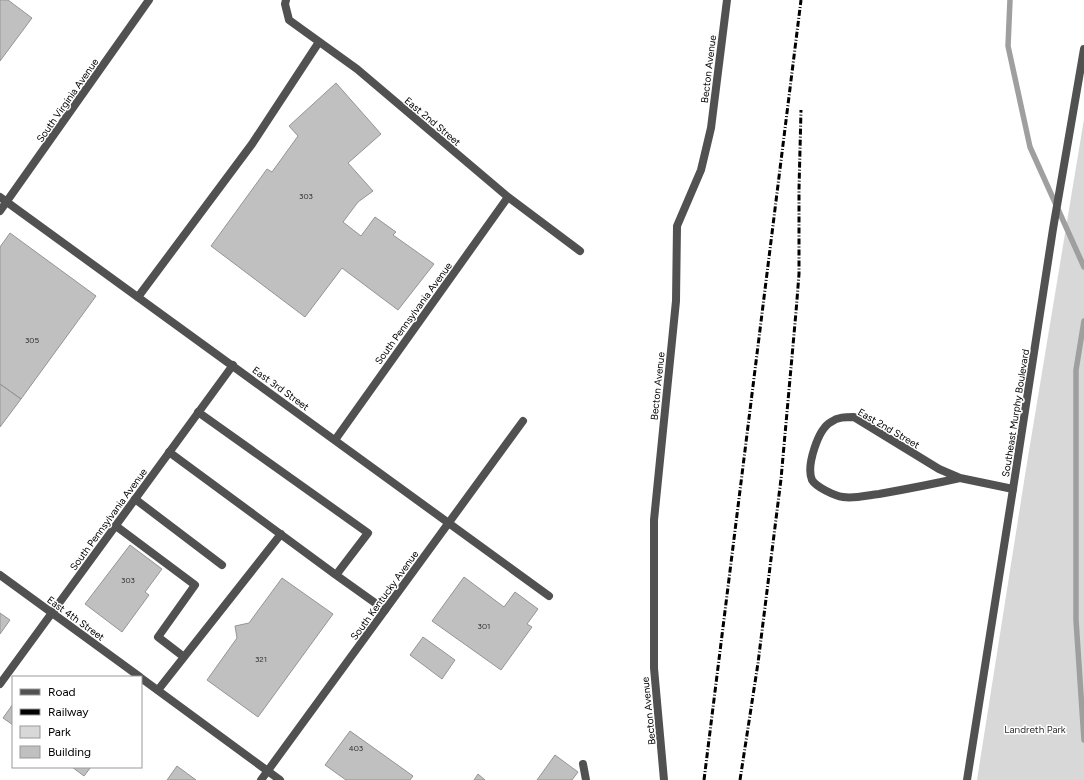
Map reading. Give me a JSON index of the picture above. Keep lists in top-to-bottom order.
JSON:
{
  "streets": {
    "street": [
      "Becton Avenue",
      "South Virginia Avenue",
      "East 2nd Street",
      "South Pennsylvania Avenue",
      "East 3rd Street",
      "Southeast Murphy Boulevard",
      "South Kentucky Avenue",
      "East 4th Street"
    ]
  },
  "crossings": [
    ["South Virginia Avenue", "East 3rd Street"],
    ["East 2nd Street", "South Pennsylvania Avenue"],
    ["East 2nd Street", "Southeast Murphy Boulevard"],
    ["South Pennsylvania Avenue", "East 3rd Street"],
    ["South Pennsylvania Avenue", "East 4th Street"],
    ["East 3rd Street", "South Kentucky Avenue"],
    ["South Kentucky Avenue", "East 4th Street"]
  ],
  "parks": ["Landreth Park"],
  "house_numbers": [
    "303",
    "305",
    "303",
    "301",
    "321",
    "403"
  ],
  "legend": [
    "Road",
    "Railway",
    "Park",
    "Building"
  ]
}
